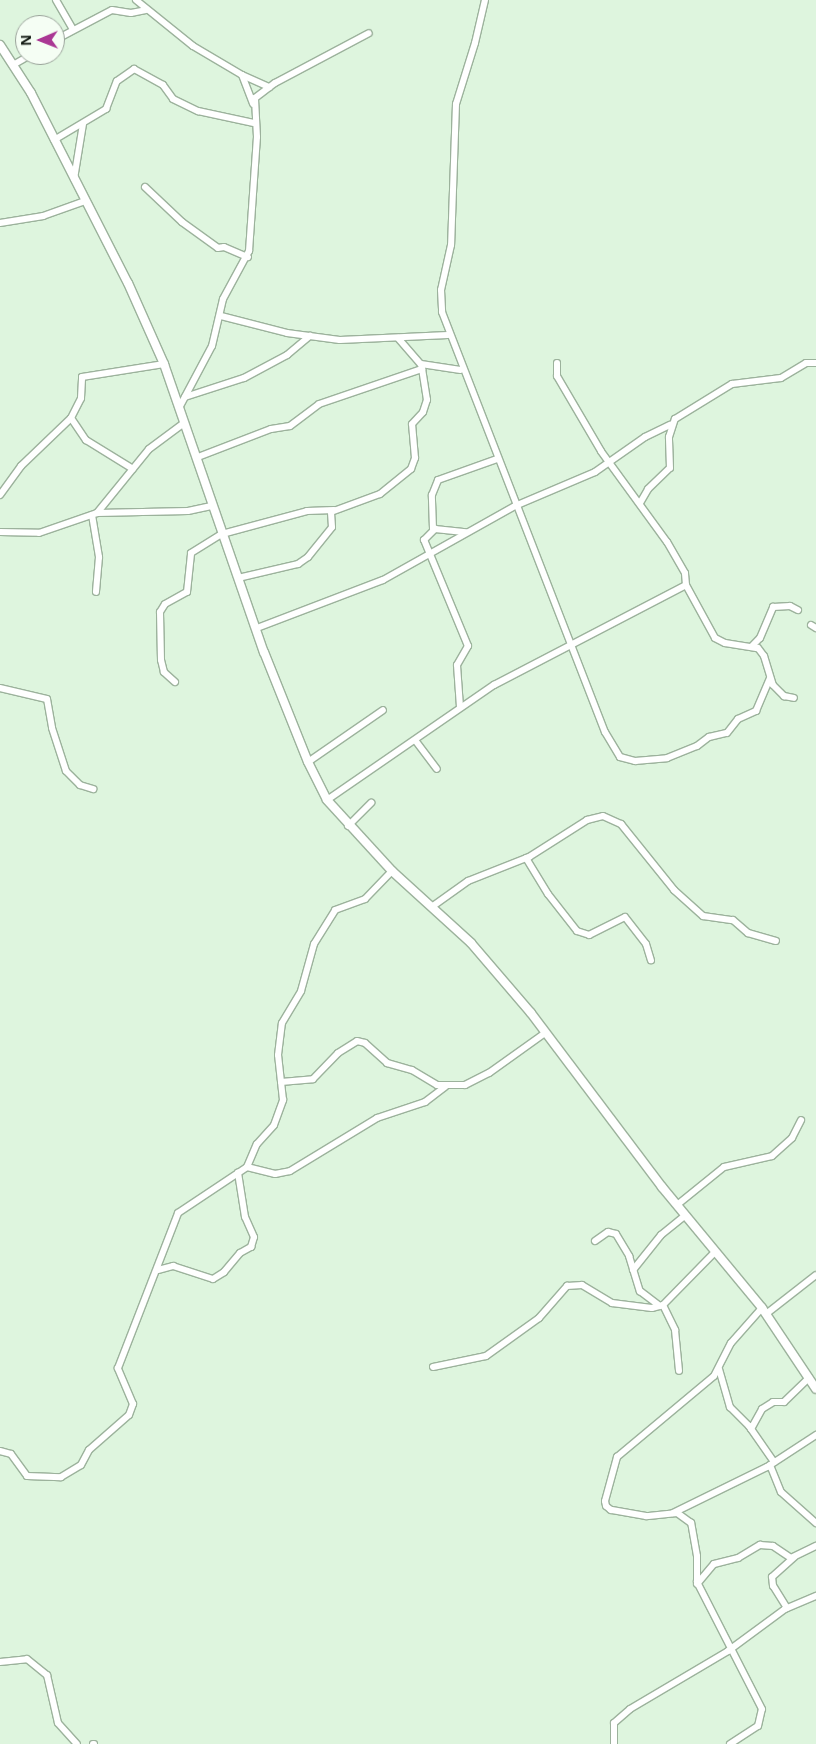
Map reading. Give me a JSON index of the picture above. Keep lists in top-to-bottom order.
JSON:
{
  "north": "left"
}
